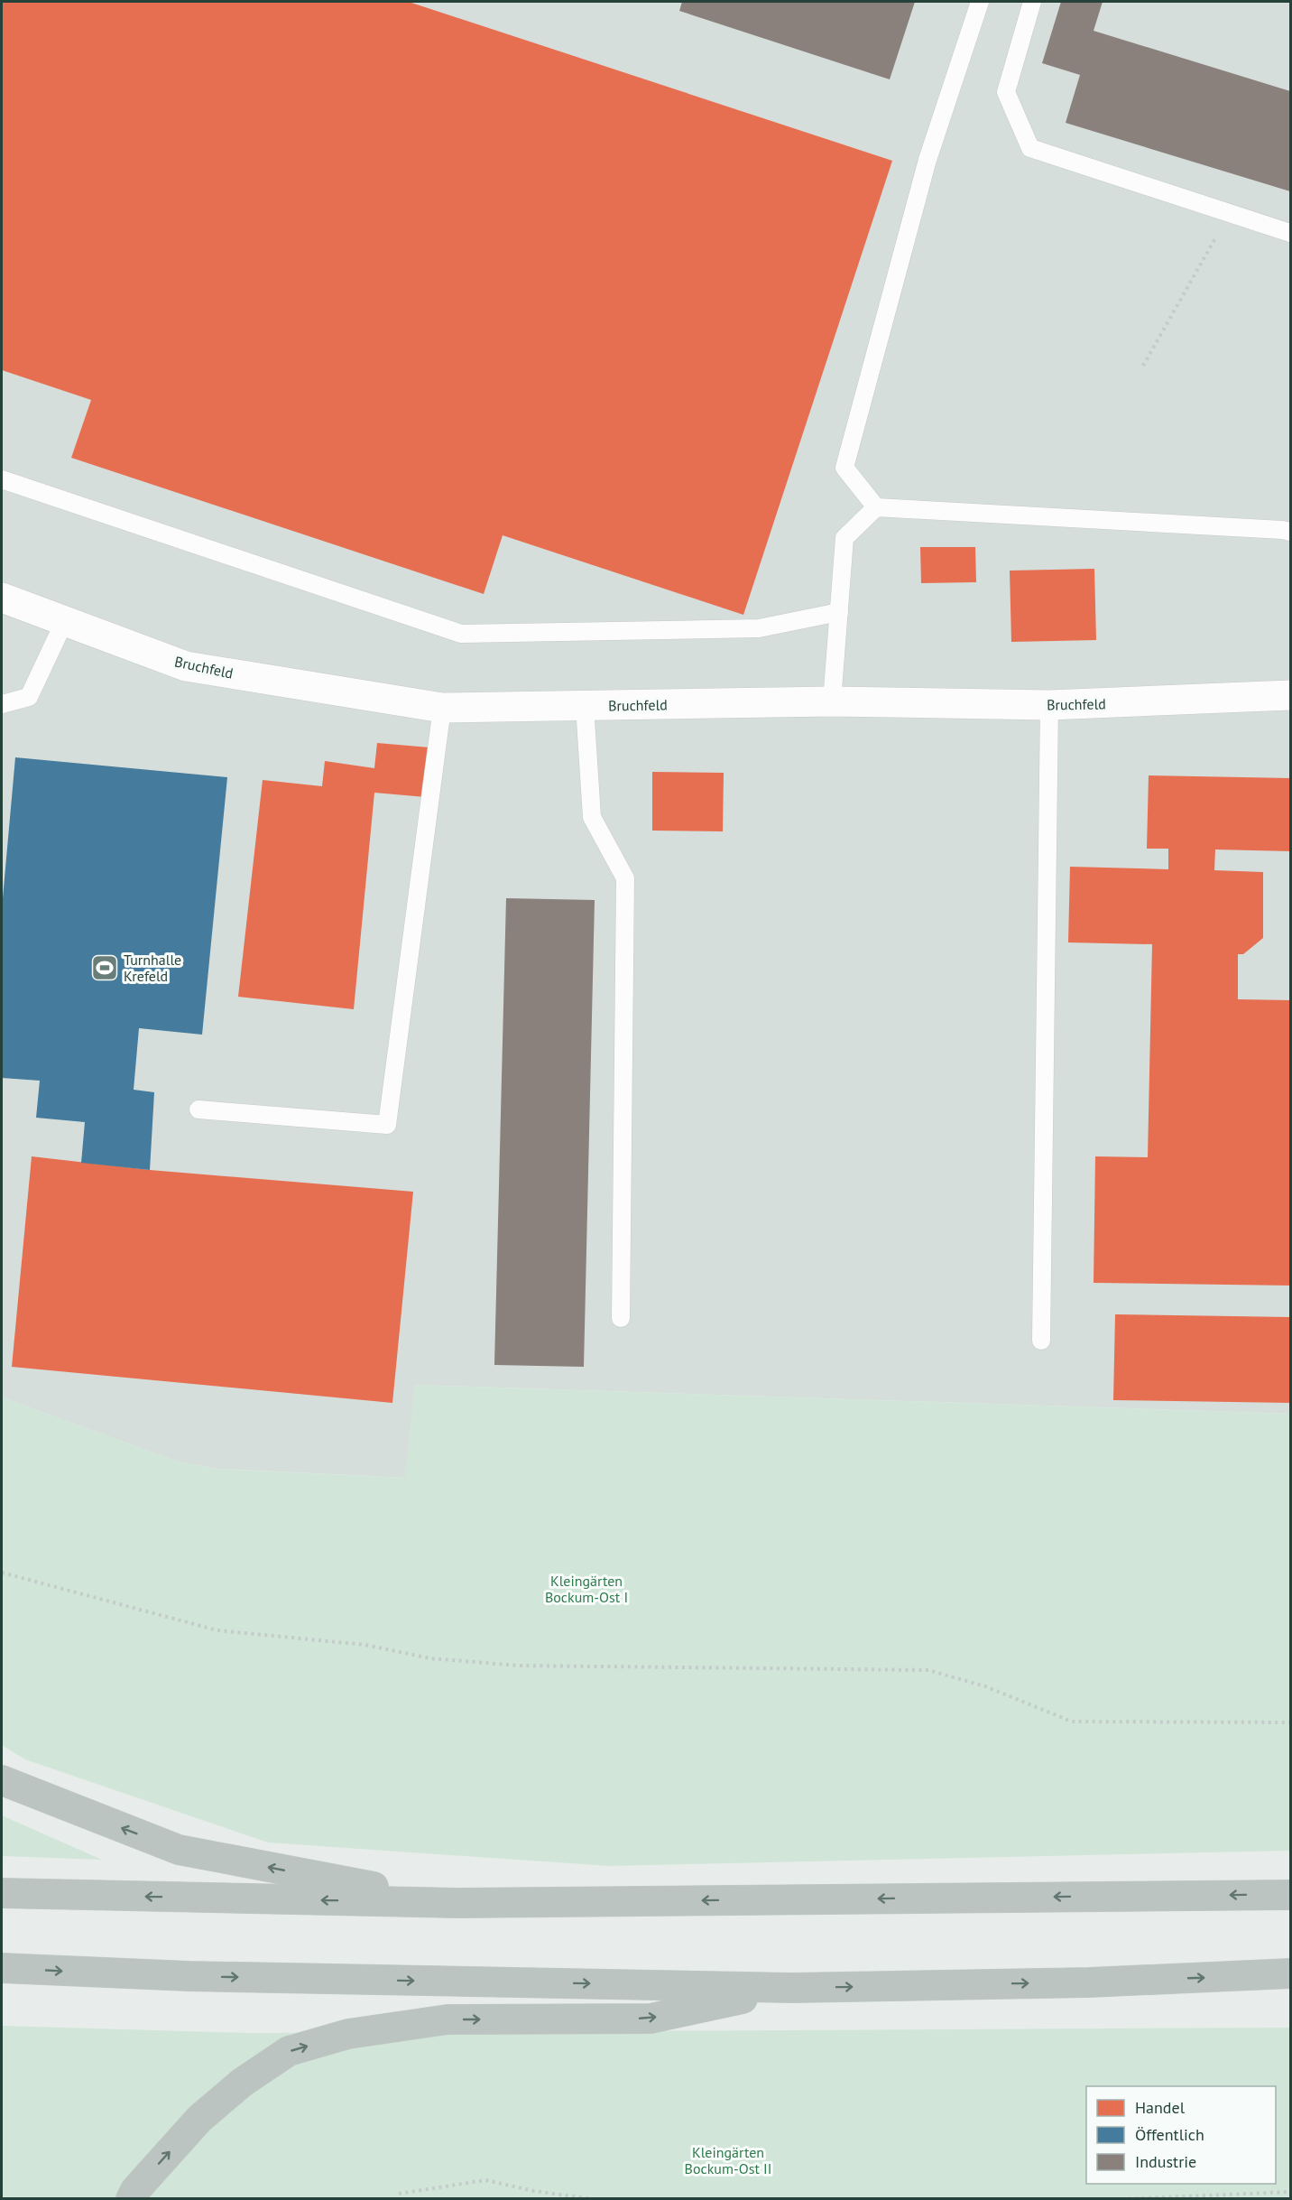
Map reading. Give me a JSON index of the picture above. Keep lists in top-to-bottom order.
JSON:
{
  "streets": {
    "street": ["Bruchfeld"]
  },
  "parks": ["Kleingärten Bockum-Ost I", "Kleingärten Bockum-Ost II"],
  "places": {
    "sports": ["Turnhalle Krefeld"]
  },
  "legend": ["Handel", "Öffentlich", "Industrie"]
}
